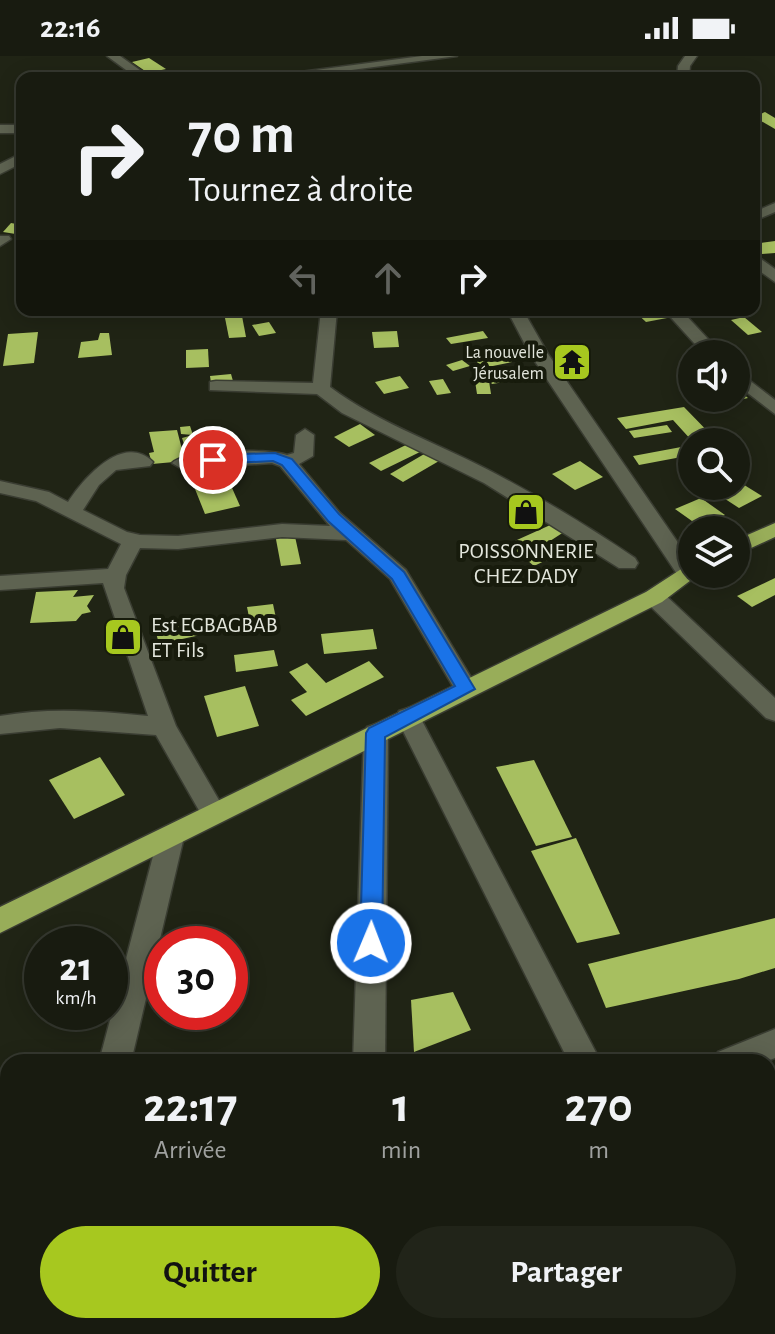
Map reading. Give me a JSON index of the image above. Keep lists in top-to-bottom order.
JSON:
{
  "places": {
    "temple": ["La nouvelle Jérusalem"],
    "shop": ["POISSONNERIE CHEZ DADY", "Est EGBAGBAB ET Fils"]
  },
  "page": {
    "status": "22:16",
    "turn": ["70 m", "Tournez à droite"],
    "speed": "21 km/h",
    "limit": "30",
    "eta": [
      "22:17",
      "Arrivée",
      "1",
      "min",
      "270",
      "m"
    ],
    "buttons": ["Quitter", "Partager"]
  }
}
